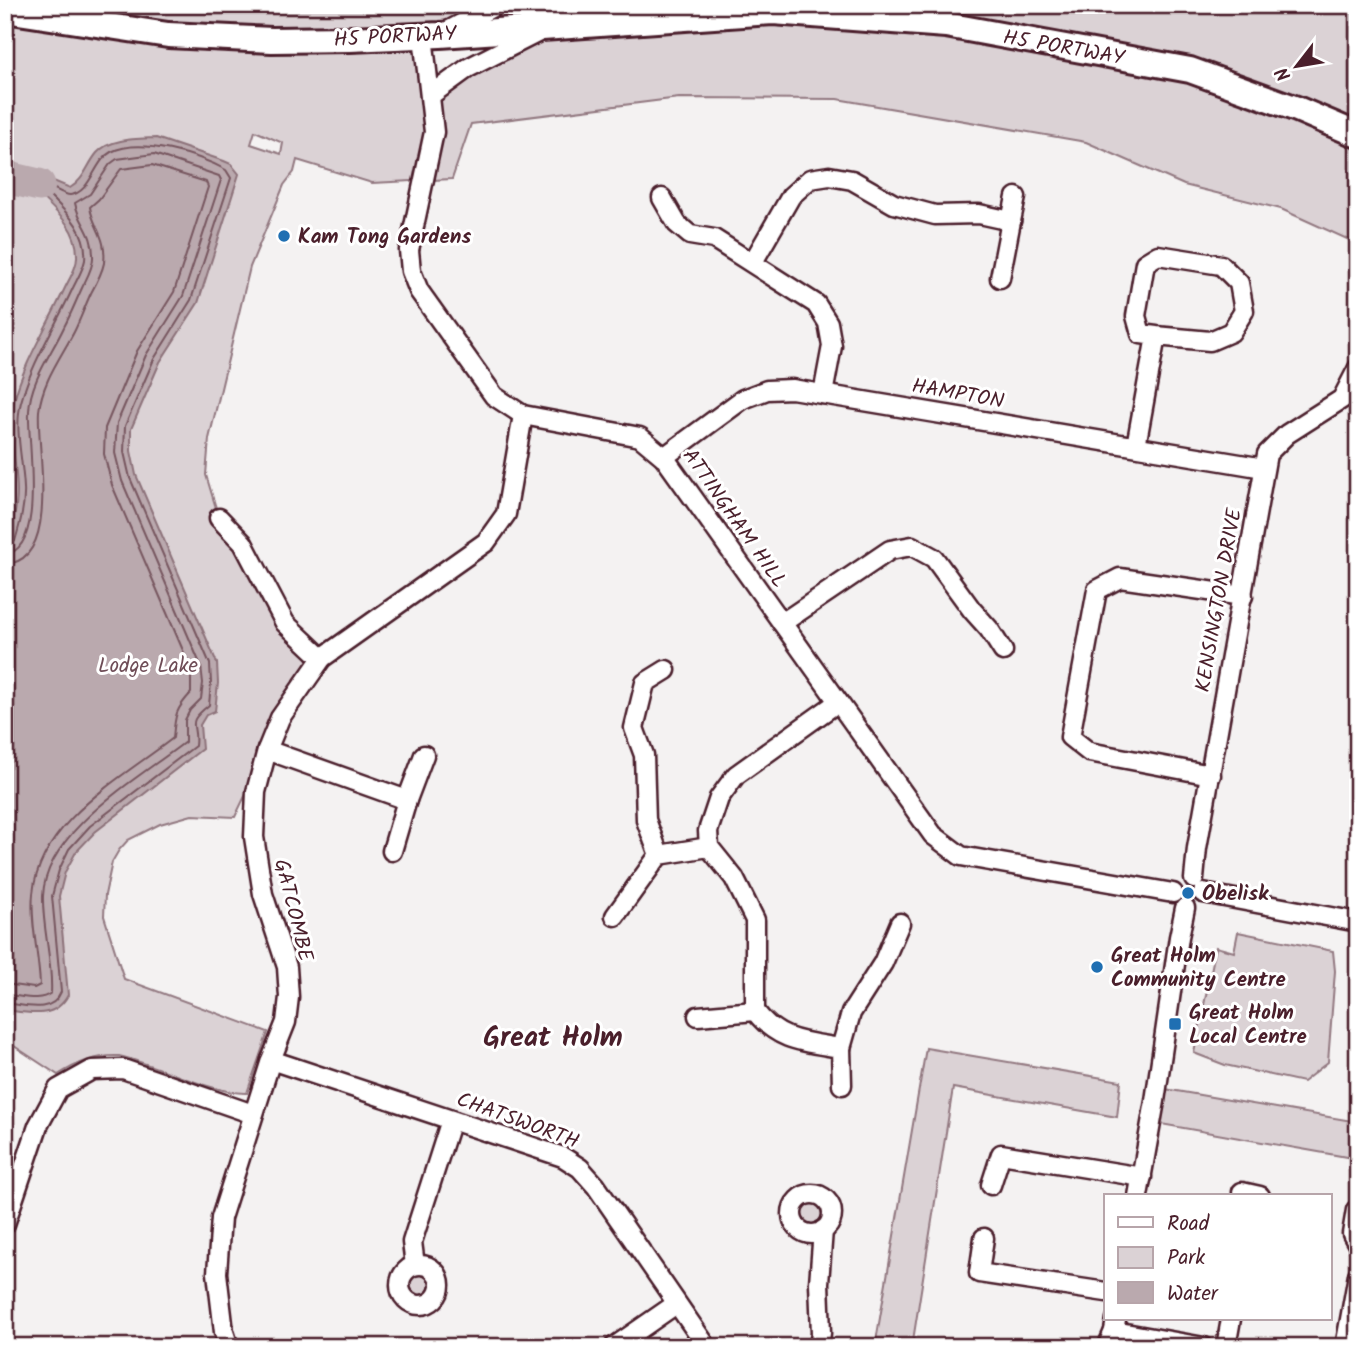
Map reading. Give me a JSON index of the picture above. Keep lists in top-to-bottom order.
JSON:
{
  "streets": {
    "street": [
      "H5 PORTWAY",
      "HAMPTON",
      "ATTINGHAM HILL",
      "KENSINGTON DRIVE",
      "GATCOMBE",
      "CHATSWORTH"
    ]
  },
  "crossings": [
    ["H5 PORTWAY", "ATTINGHAM HILL"],
    ["HAMPTON", "ATTINGHAM HILL"],
    ["HAMPTON", "KENSINGTON DRIVE"],
    ["ATTINGHAM HILL", "KENSINGTON DRIVE"],
    ["ATTINGHAM HILL", "GATCOMBE"],
    ["GATCOMBE", "CHATSWORTH"]
  ],
  "districts": ["Great Holm"],
  "parks": ["Lodge Lake"],
  "places": {
    "other": ["Kam Tong Gardens", "Obelisk", "Great Holm Community Centre"],
    "transit": ["Great Holm Local Centre"]
  },
  "legend": ["Road", "Park", "Water"],
  "north": "bottom left"
}
